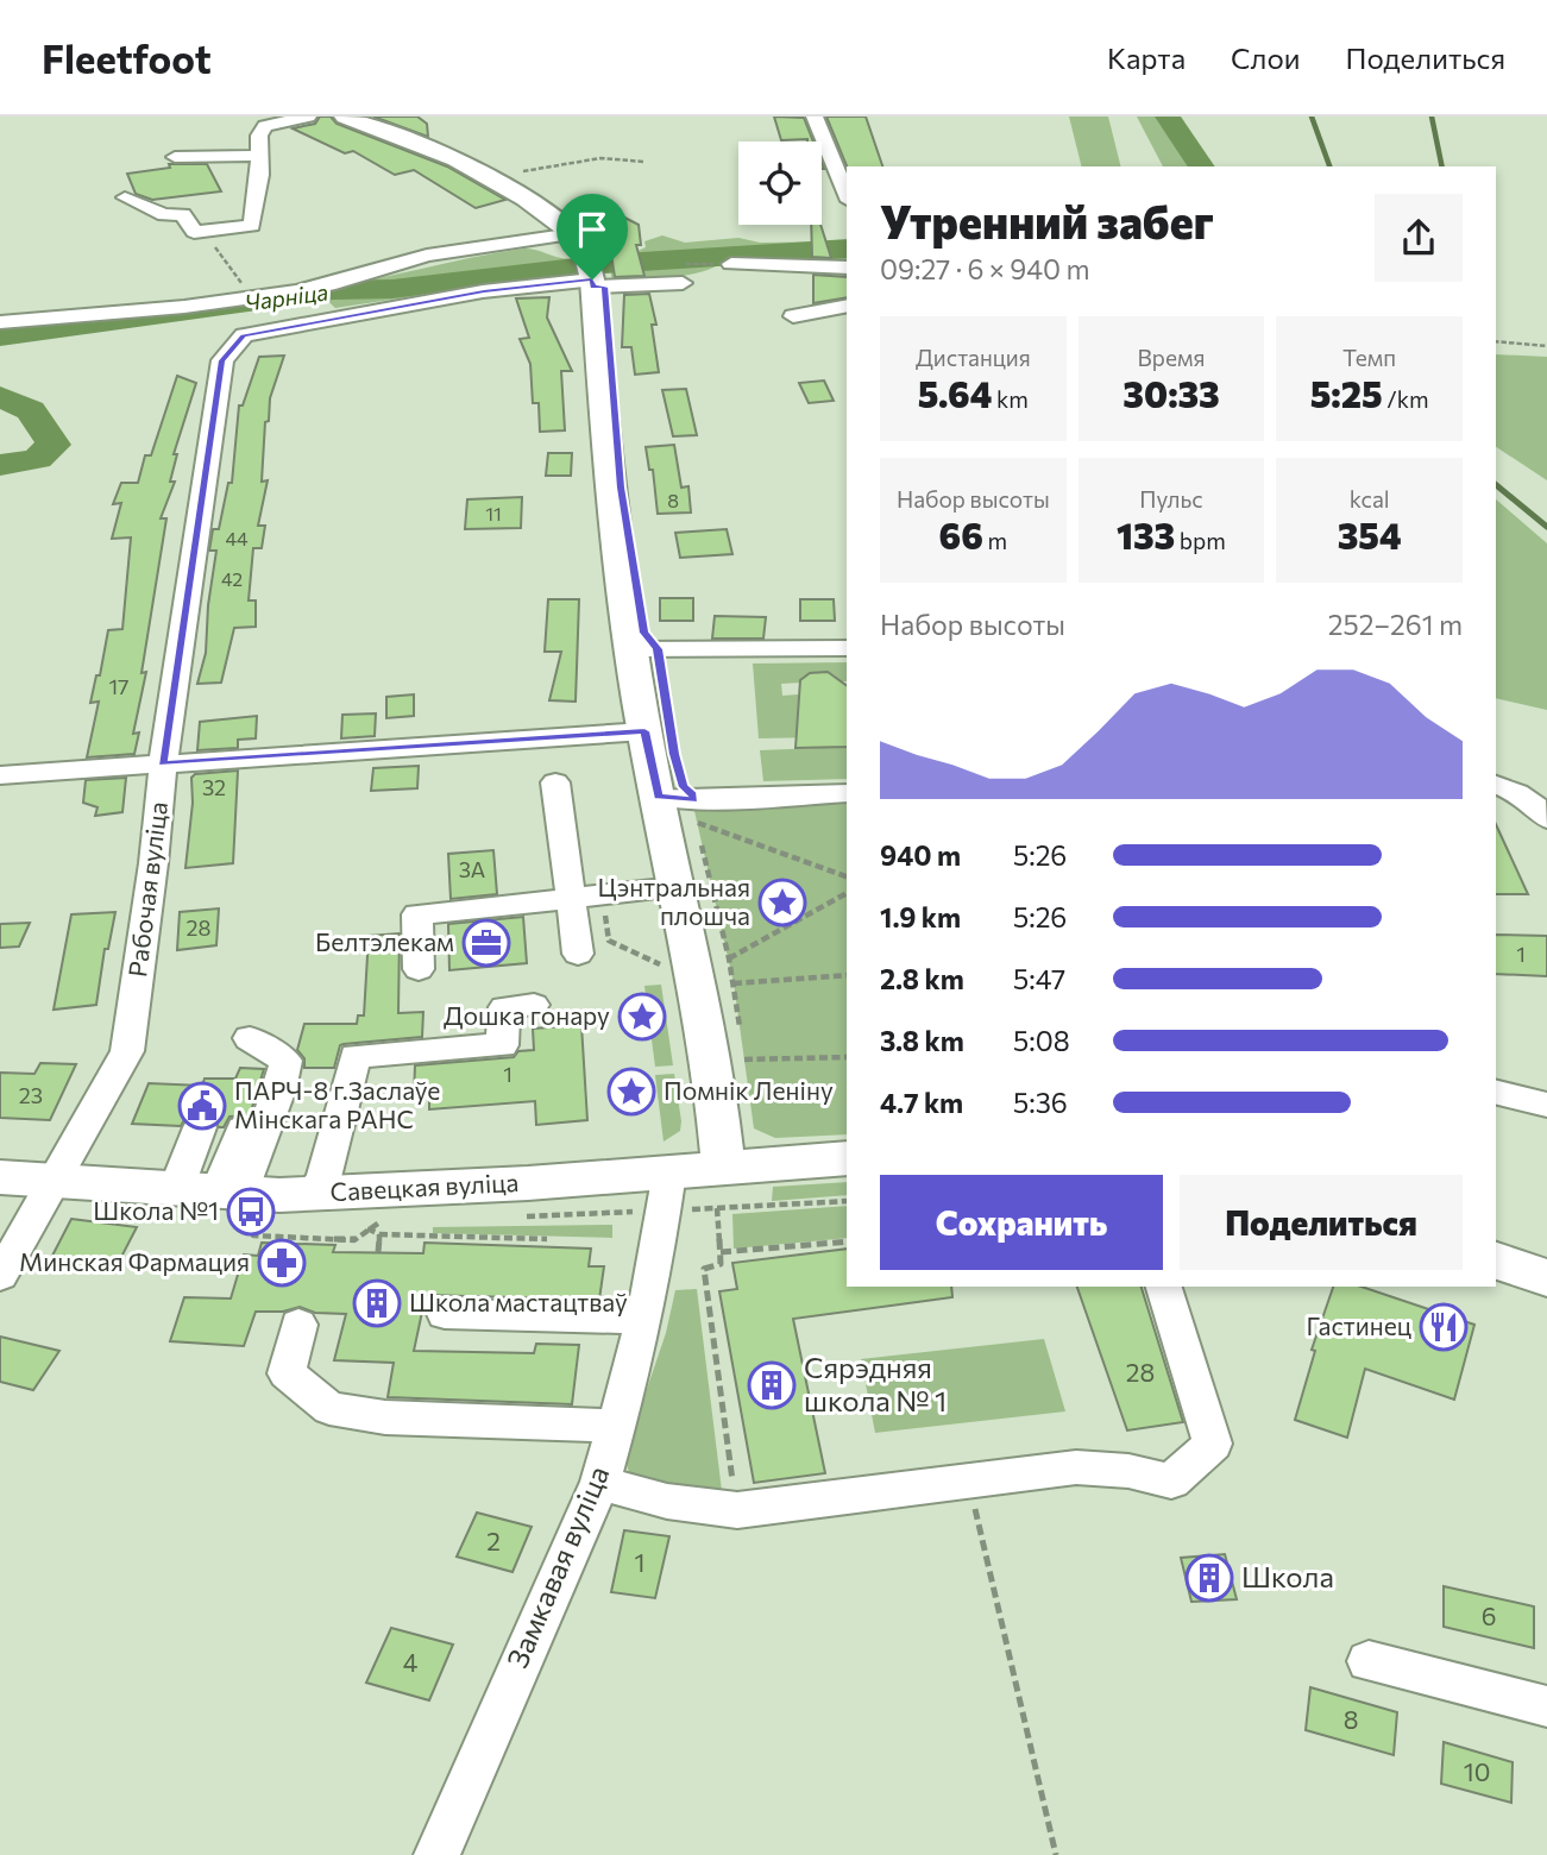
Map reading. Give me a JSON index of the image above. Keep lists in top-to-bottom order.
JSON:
{
  "streets": {
    "main road": ["Савецкая вуліца"],
    "street": ["Рабочая вуліца", "Замкавая вуліца"]
  },
  "crossings": [
    ["Рабочая вуліца", "Савецкая вуліца"],
    ["Савецкая вуліца", "Замкавая вуліца"]
  ],
  "water": ["Чарніца"],
  "places": {
    "place": ["Цэнтральная плошча", "Дошка гонару", "Помнік Леніну"],
    "office": ["Белтэлекам"],
    "public building": ["ПАРЧ-8 г.Заслаўе Мінскага РАНС"],
    "bus stop": ["Школа №1"],
    "pharmacy": ["Минская Фармация"],
    "building": ["Школа мастацтваў", "Сярэдняя школа № 1", "Школа"],
    "restaurant": ["Гастинец"]
  },
  "house_numbers": [
    "8",
    "11",
    "44",
    "42",
    "17",
    "32",
    "3А",
    "28",
    "1",
    "1",
    "23",
    "28",
    "2",
    "1",
    "6",
    "4",
    "8",
    "10"
  ],
  "page": {
    "header": "Fleetfoot",
    "nav": ["Карта", "Слои", "Поделиться"],
    "heading": ["Утренний забег", "09:27 · 6 × 940 m"],
    "stats": [
      ["Дистанция", "5.64 km"],
      ["Время", "30:33"],
      ["Темп", "5:25 /km"],
      ["Набор высоты", "66 m"],
      ["Пульс", "133 bpm"],
      ["kcal", "354"]
    ],
    "chart": ["Набор высоты", "252–261 m"],
    "list": [
      {
        "name": "940 m",
        "note": "5:26"
      },
      {
        "name": "1.9 km",
        "note": "5:26"
      },
      {
        "name": "2.8 km",
        "note": "5:47"
      },
      {
        "name": "3.8 km",
        "note": "5:08"
      },
      {
        "name": "4.7 km",
        "note": "5:36"
      }
    ],
    "buttons": ["Сохранить", "Поделиться"]
  }
}
